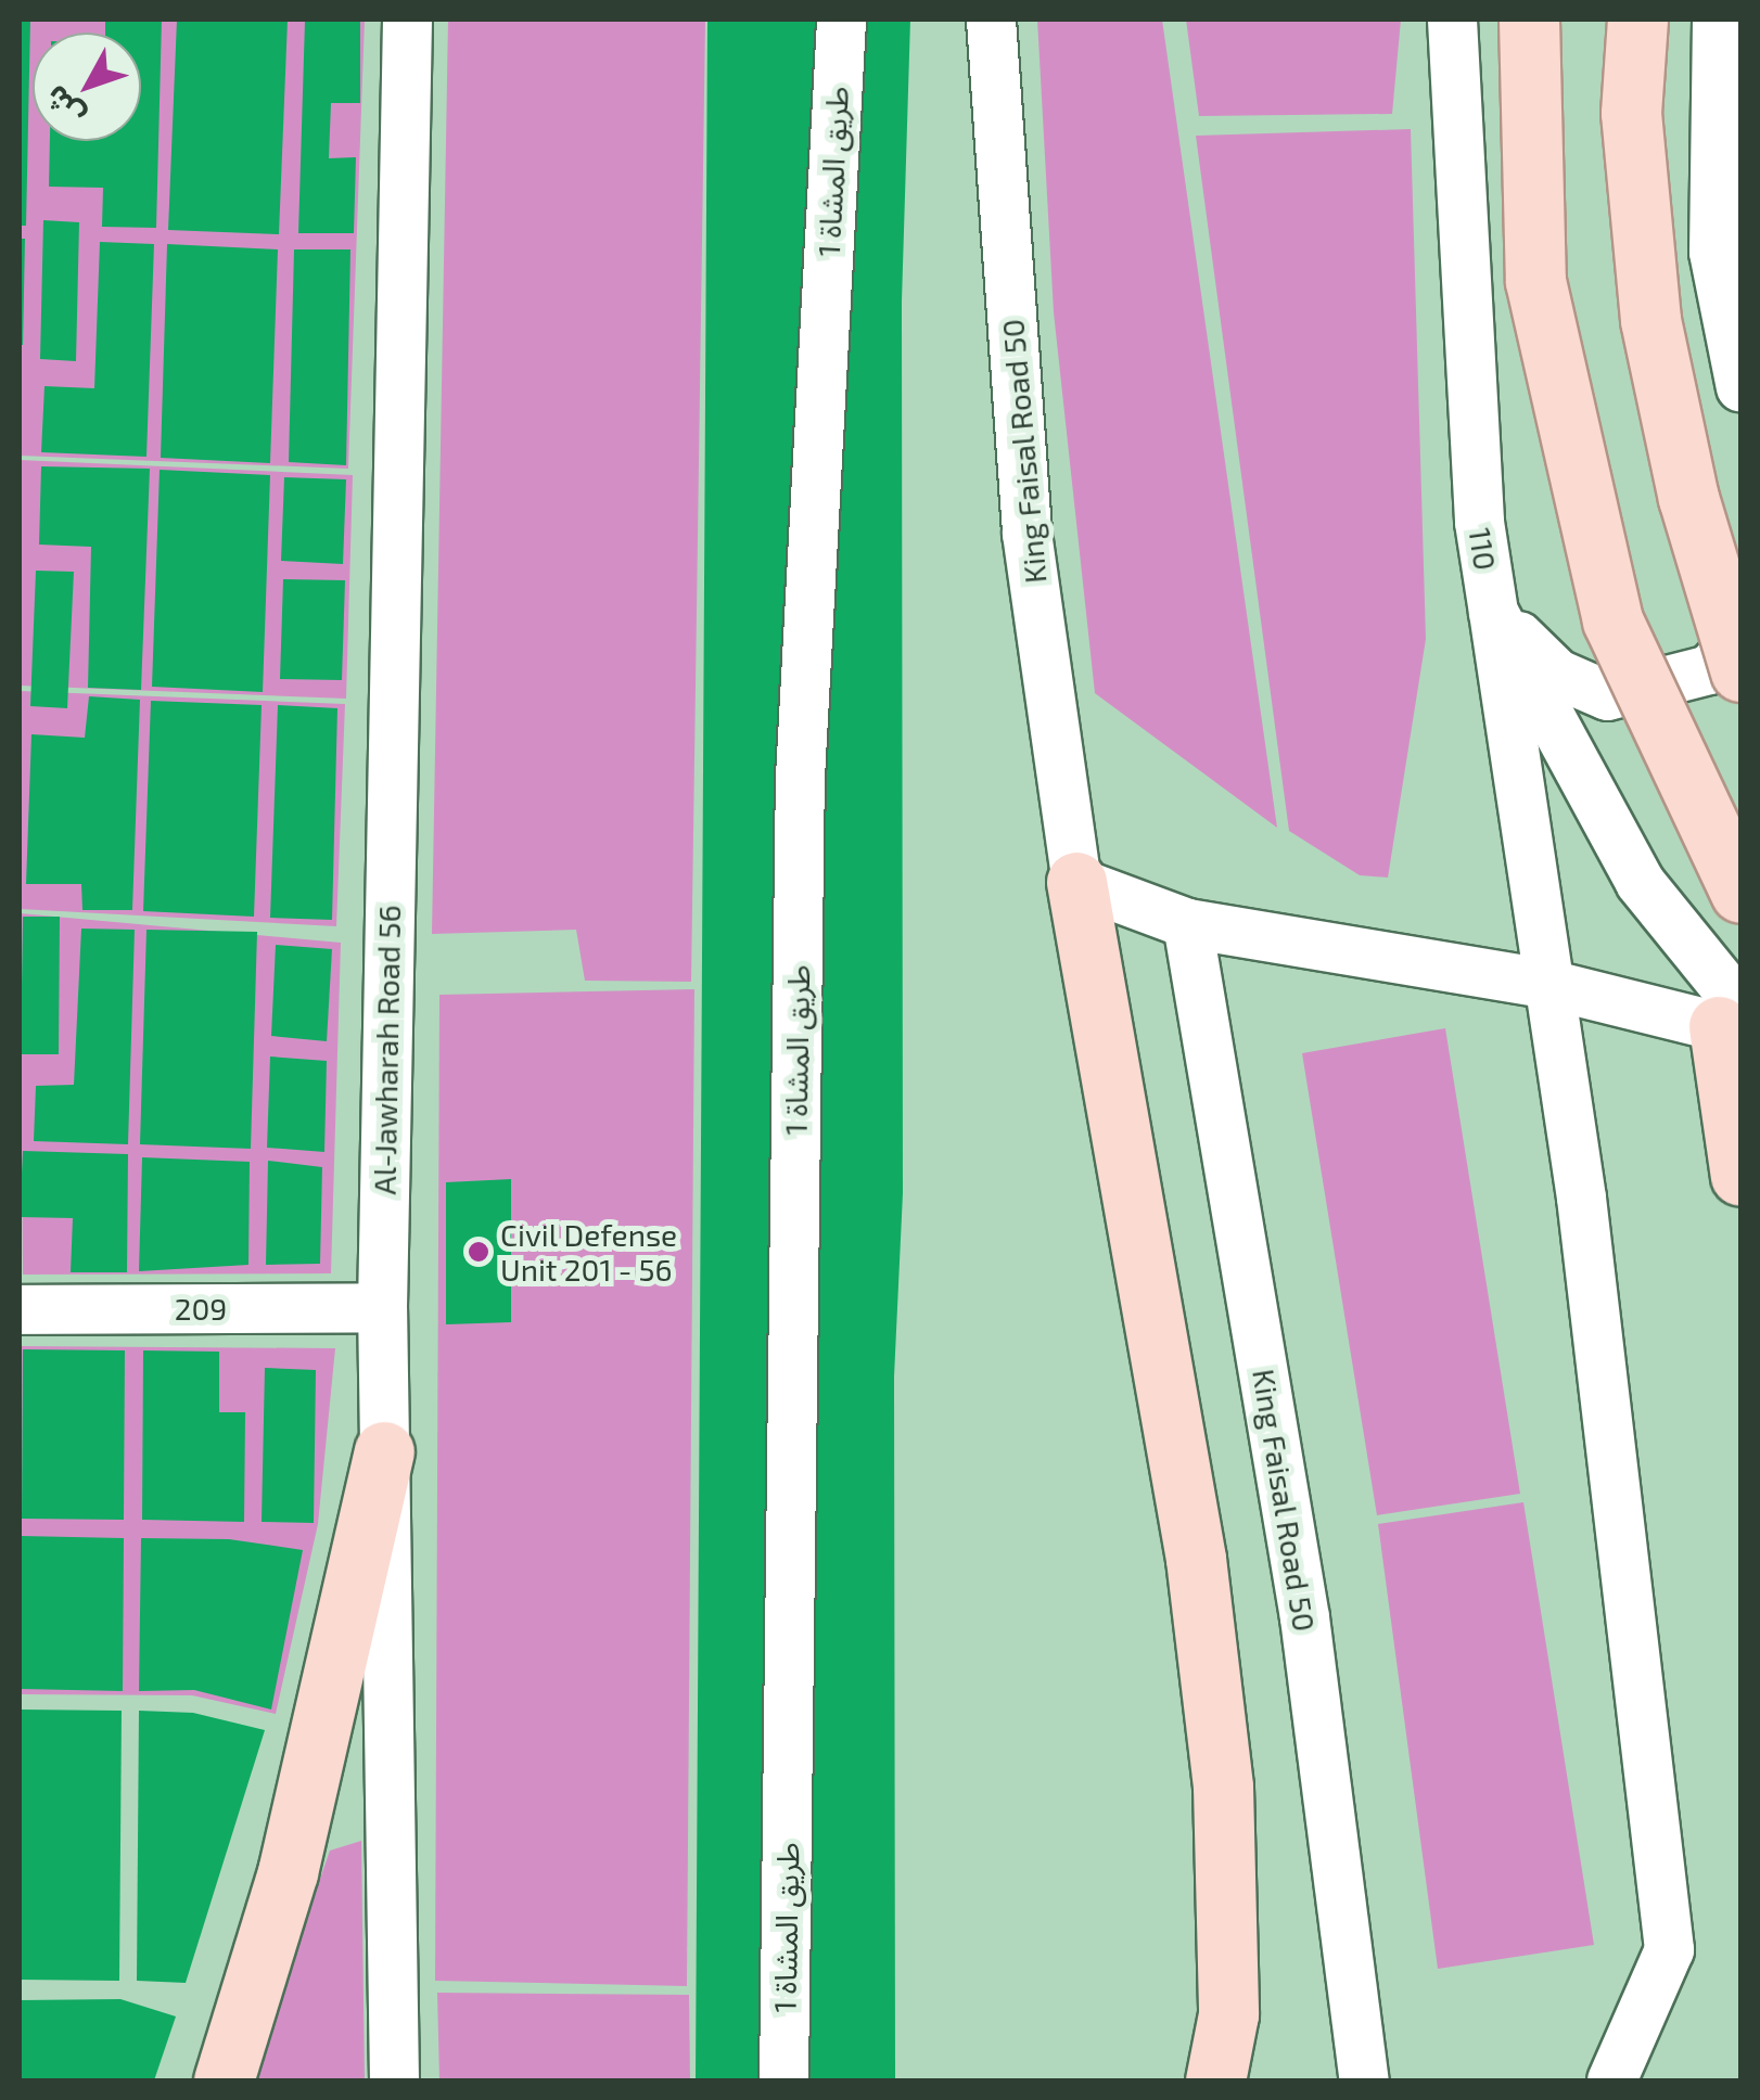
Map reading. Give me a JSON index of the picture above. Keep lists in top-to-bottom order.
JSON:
{
  "streets": {
    "street": [
      "طريق المشاة 1",
      "King Faisal Road 50",
      "110",
      "Al-Jawharah Road 56",
      "209"
    ]
  },
  "crossings": [
    ["Al-Jawharah Road 56", "209"]
  ],
  "places": ["Civil Defense Unit 201 - 56"],
  "north": "bottom left"
}
